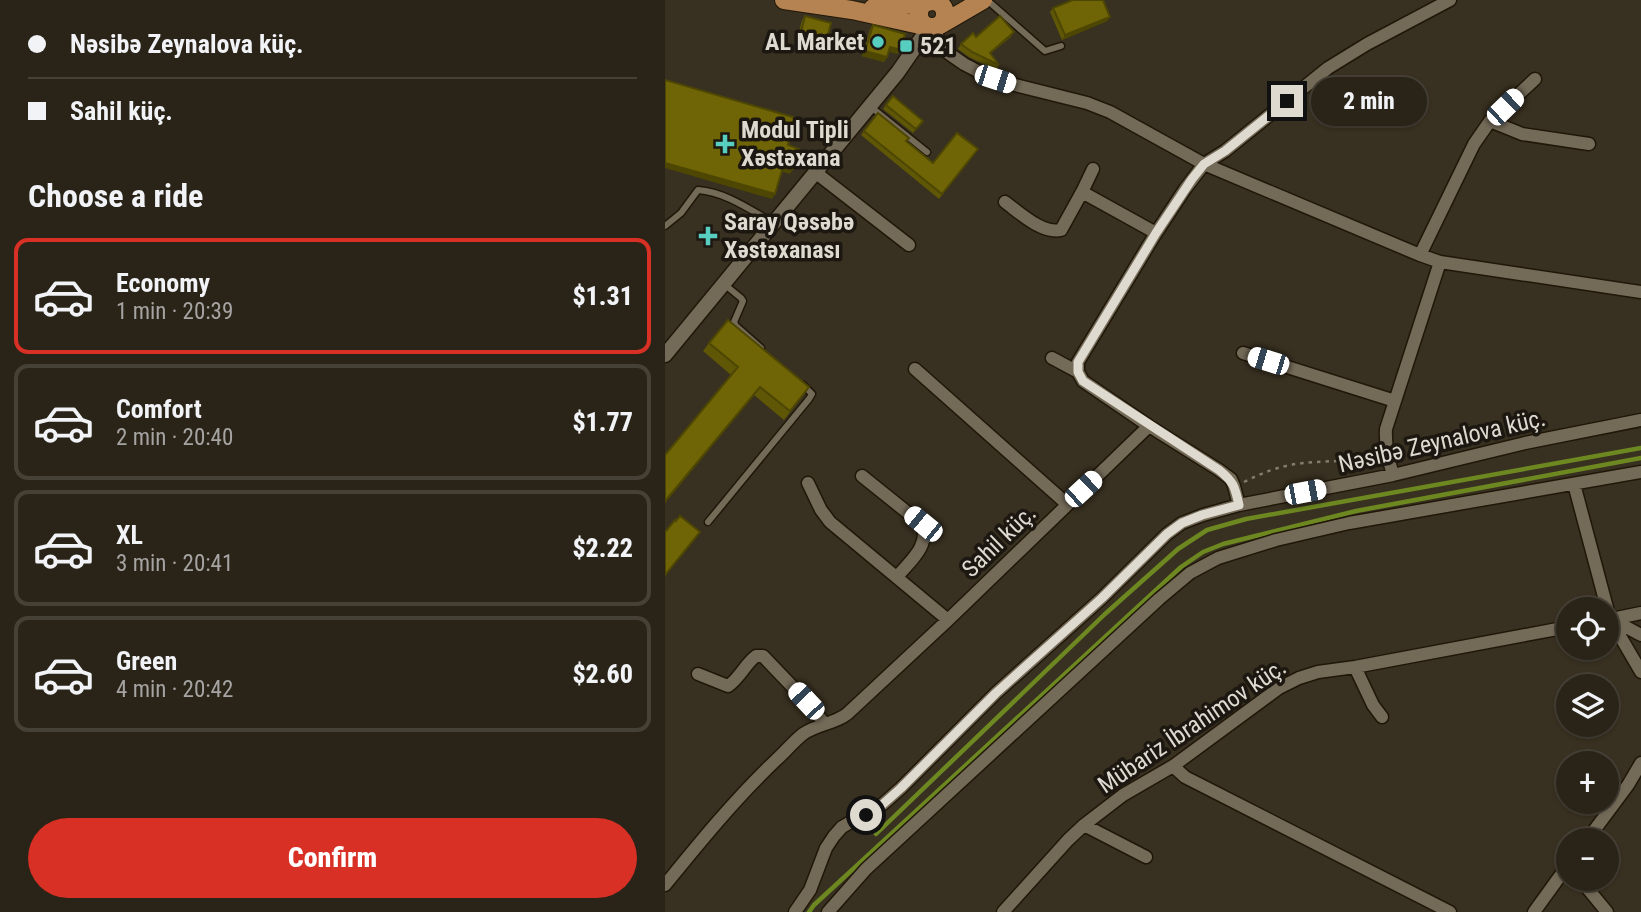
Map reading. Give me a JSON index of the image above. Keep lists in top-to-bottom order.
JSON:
{
  "streets": {
    "street": ["Nəsibə Zeynalova küç.", "Sahil küç.", "Mübariz İbrahimov küç."]
  },
  "places": {
    "other": ["AL Market"],
    "transit": ["521"],
    "health": ["Modul Tipli Xəstəxana", "Saray Qəsəbə Xəstəxanası"]
  },
  "page": {
    "banner": ["Nəsibə Zeynalova küç.", "Sahil küç."],
    "bubble": "2 min",
    "heading": "Choose a ride",
    "list": [
      {
        "name": "Economy",
        "note": "1 min · 20:39",
        "value": "$1.31"
      },
      {
        "name": "Comfort",
        "note": "2 min · 20:40",
        "value": "$1.77"
      },
      {
        "name": "XL",
        "note": "3 min · 20:41",
        "value": "$2.22"
      },
      {
        "name": "Green",
        "note": "4 min · 20:42",
        "value": "$2.60"
      }
    ],
    "map_buttons": ["+", "−"],
    "buttons": "Confirm"
  }
}
